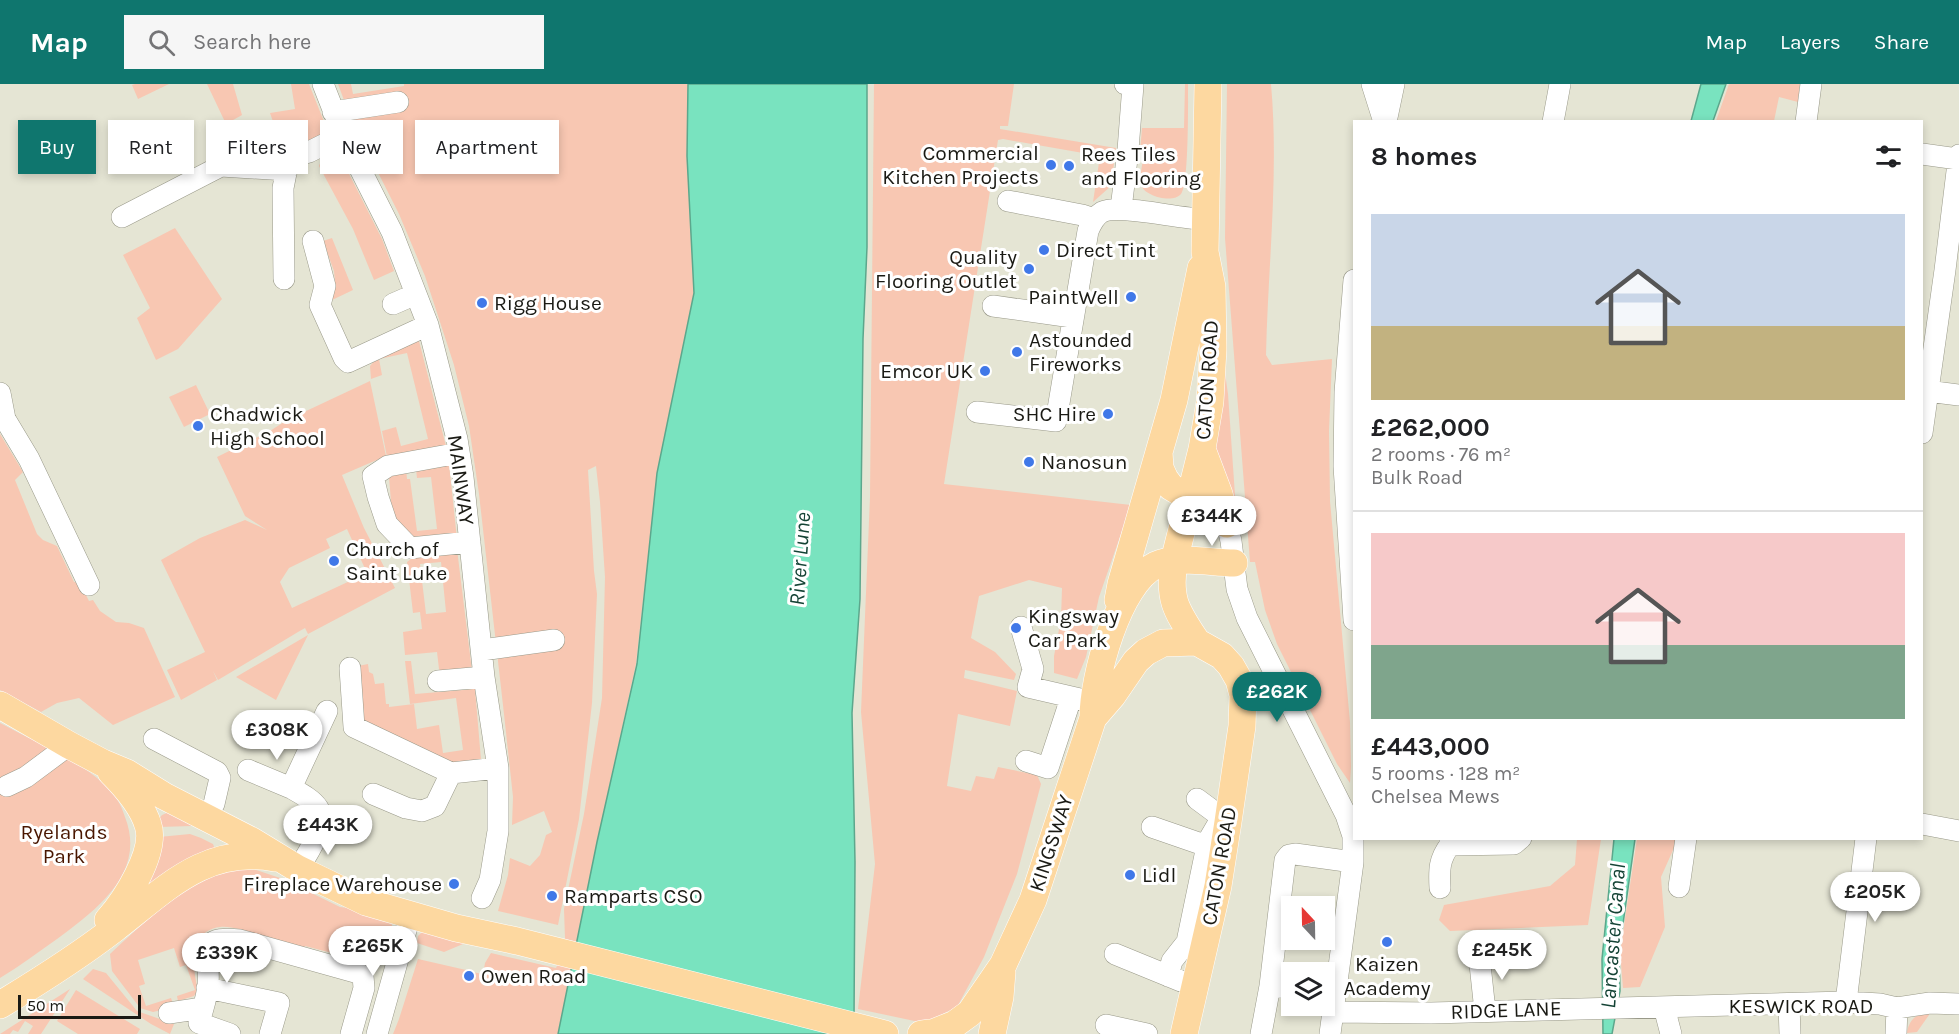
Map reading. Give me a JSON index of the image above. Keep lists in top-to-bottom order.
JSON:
{
  "streets": {
    "main road": ["CATON ROAD", "KINGSWAY"],
    "street": ["MAINWAY", "KESWICK ROAD", "RIDGE LANE"]
  },
  "crossings": [
    ["CATON ROAD", "KINGSWAY"],
    ["KESWICK ROAD", "RIDGE LANE"]
  ],
  "water": ["River Lune", "Lancaster Canal"],
  "parks": ["Ryelands Park"],
  "places": [
    "Commercial Kitchen Projects",
    "Rees Tiles and Flooring",
    "Direct Tint",
    "Quality Flooring Outlet",
    "PaintWell",
    "Rigg House",
    "Astounded Fireworks",
    "Emcor UK",
    "SHC Hire",
    "Chadwick High School",
    "Nanosun",
    "Church of Saint Luke",
    "Kingsway Car Park",
    "Lidl",
    "Fireplace Warehouse",
    "Ramparts CSO",
    "Kaizen Academy",
    "Owen Road"
  ],
  "scale_bar": "50 m",
  "north": "top",
  "page": {
    "header": "Map",
    "search": "Search here",
    "nav": ["Map", "Layers", "Share"],
    "chip": [
      "Buy",
      "Rent",
      "Filters",
      "New",
      "Apartment"
    ],
    "heading": "8 homes",
    "list": [
      {
        "name": "£262,000",
        "note": "2 rooms · 76 m² · Bulk Road"
      },
      {
        "name": "£443,000",
        "note": "5 rooms · 128 m² · Chelsea Mews"
      }
    ],
    "price": [
      "£344K",
      "£262K",
      "£308K",
      "£443K",
      "£205K",
      "£265K",
      "£245K",
      "£339K"
    ],
    "scale": "50 m"
  }
}
